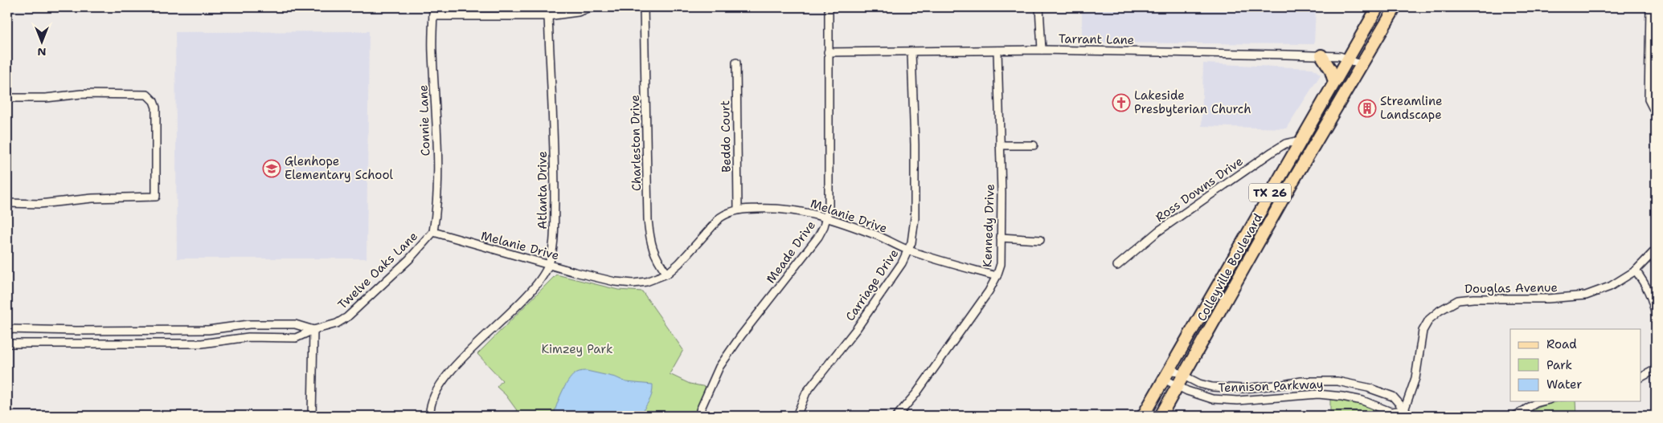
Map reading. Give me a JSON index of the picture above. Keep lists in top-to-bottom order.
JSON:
{
  "streets": {
    "main road": ["TX 26", "Colleyville Boulevard"],
    "street": [
      "Tarrant Lane",
      "Connie Lane",
      "Beddo Court",
      "Charleston Drive",
      "Ross Downs Drive",
      "Atlanta Drive",
      "Melanie Drive",
      "Kennedy Drive",
      "Meade Drive",
      "Twelve Oaks Lane",
      "Carriage Drive",
      "Douglas Avenue",
      "Tennison Parkway"
    ]
  },
  "crossings": [
    ["Tarrant Lane", "Kennedy Drive"],
    ["Tarrant Lane", "Meade Drive"],
    ["Tarrant Lane", "Colleyville Boulevard"],
    ["Tarrant Lane", "Carriage Drive"],
    ["Connie Lane", "Melanie Drive"],
    ["Connie Lane", "Twelve Oaks Lane"],
    ["Beddo Court", "Melanie Drive"],
    ["Charleston Drive", "Melanie Drive"],
    ["Ross Downs Drive", "Colleyville Boulevard"],
    ["Atlanta Drive", "Melanie Drive"],
    ["Melanie Drive", "Kennedy Drive"],
    ["Melanie Drive", "Meade Drive"],
    ["Melanie Drive", "Twelve Oaks Lane"],
    ["Melanie Drive", "Carriage Drive"],
    ["Colleyville Boulevard", "Tennison Parkway"],
    ["Douglas Avenue", "Tennison Parkway"]
  ],
  "parks": ["Kimzey Park"],
  "places": {
    "church": ["Lakeside Presbyterian Church"],
    "building": ["Streamline Landscape"],
    "school or university": ["Glenhope Elementary School"]
  },
  "legend": ["Road", "Park", "Water"],
  "north": "bottom"
}
